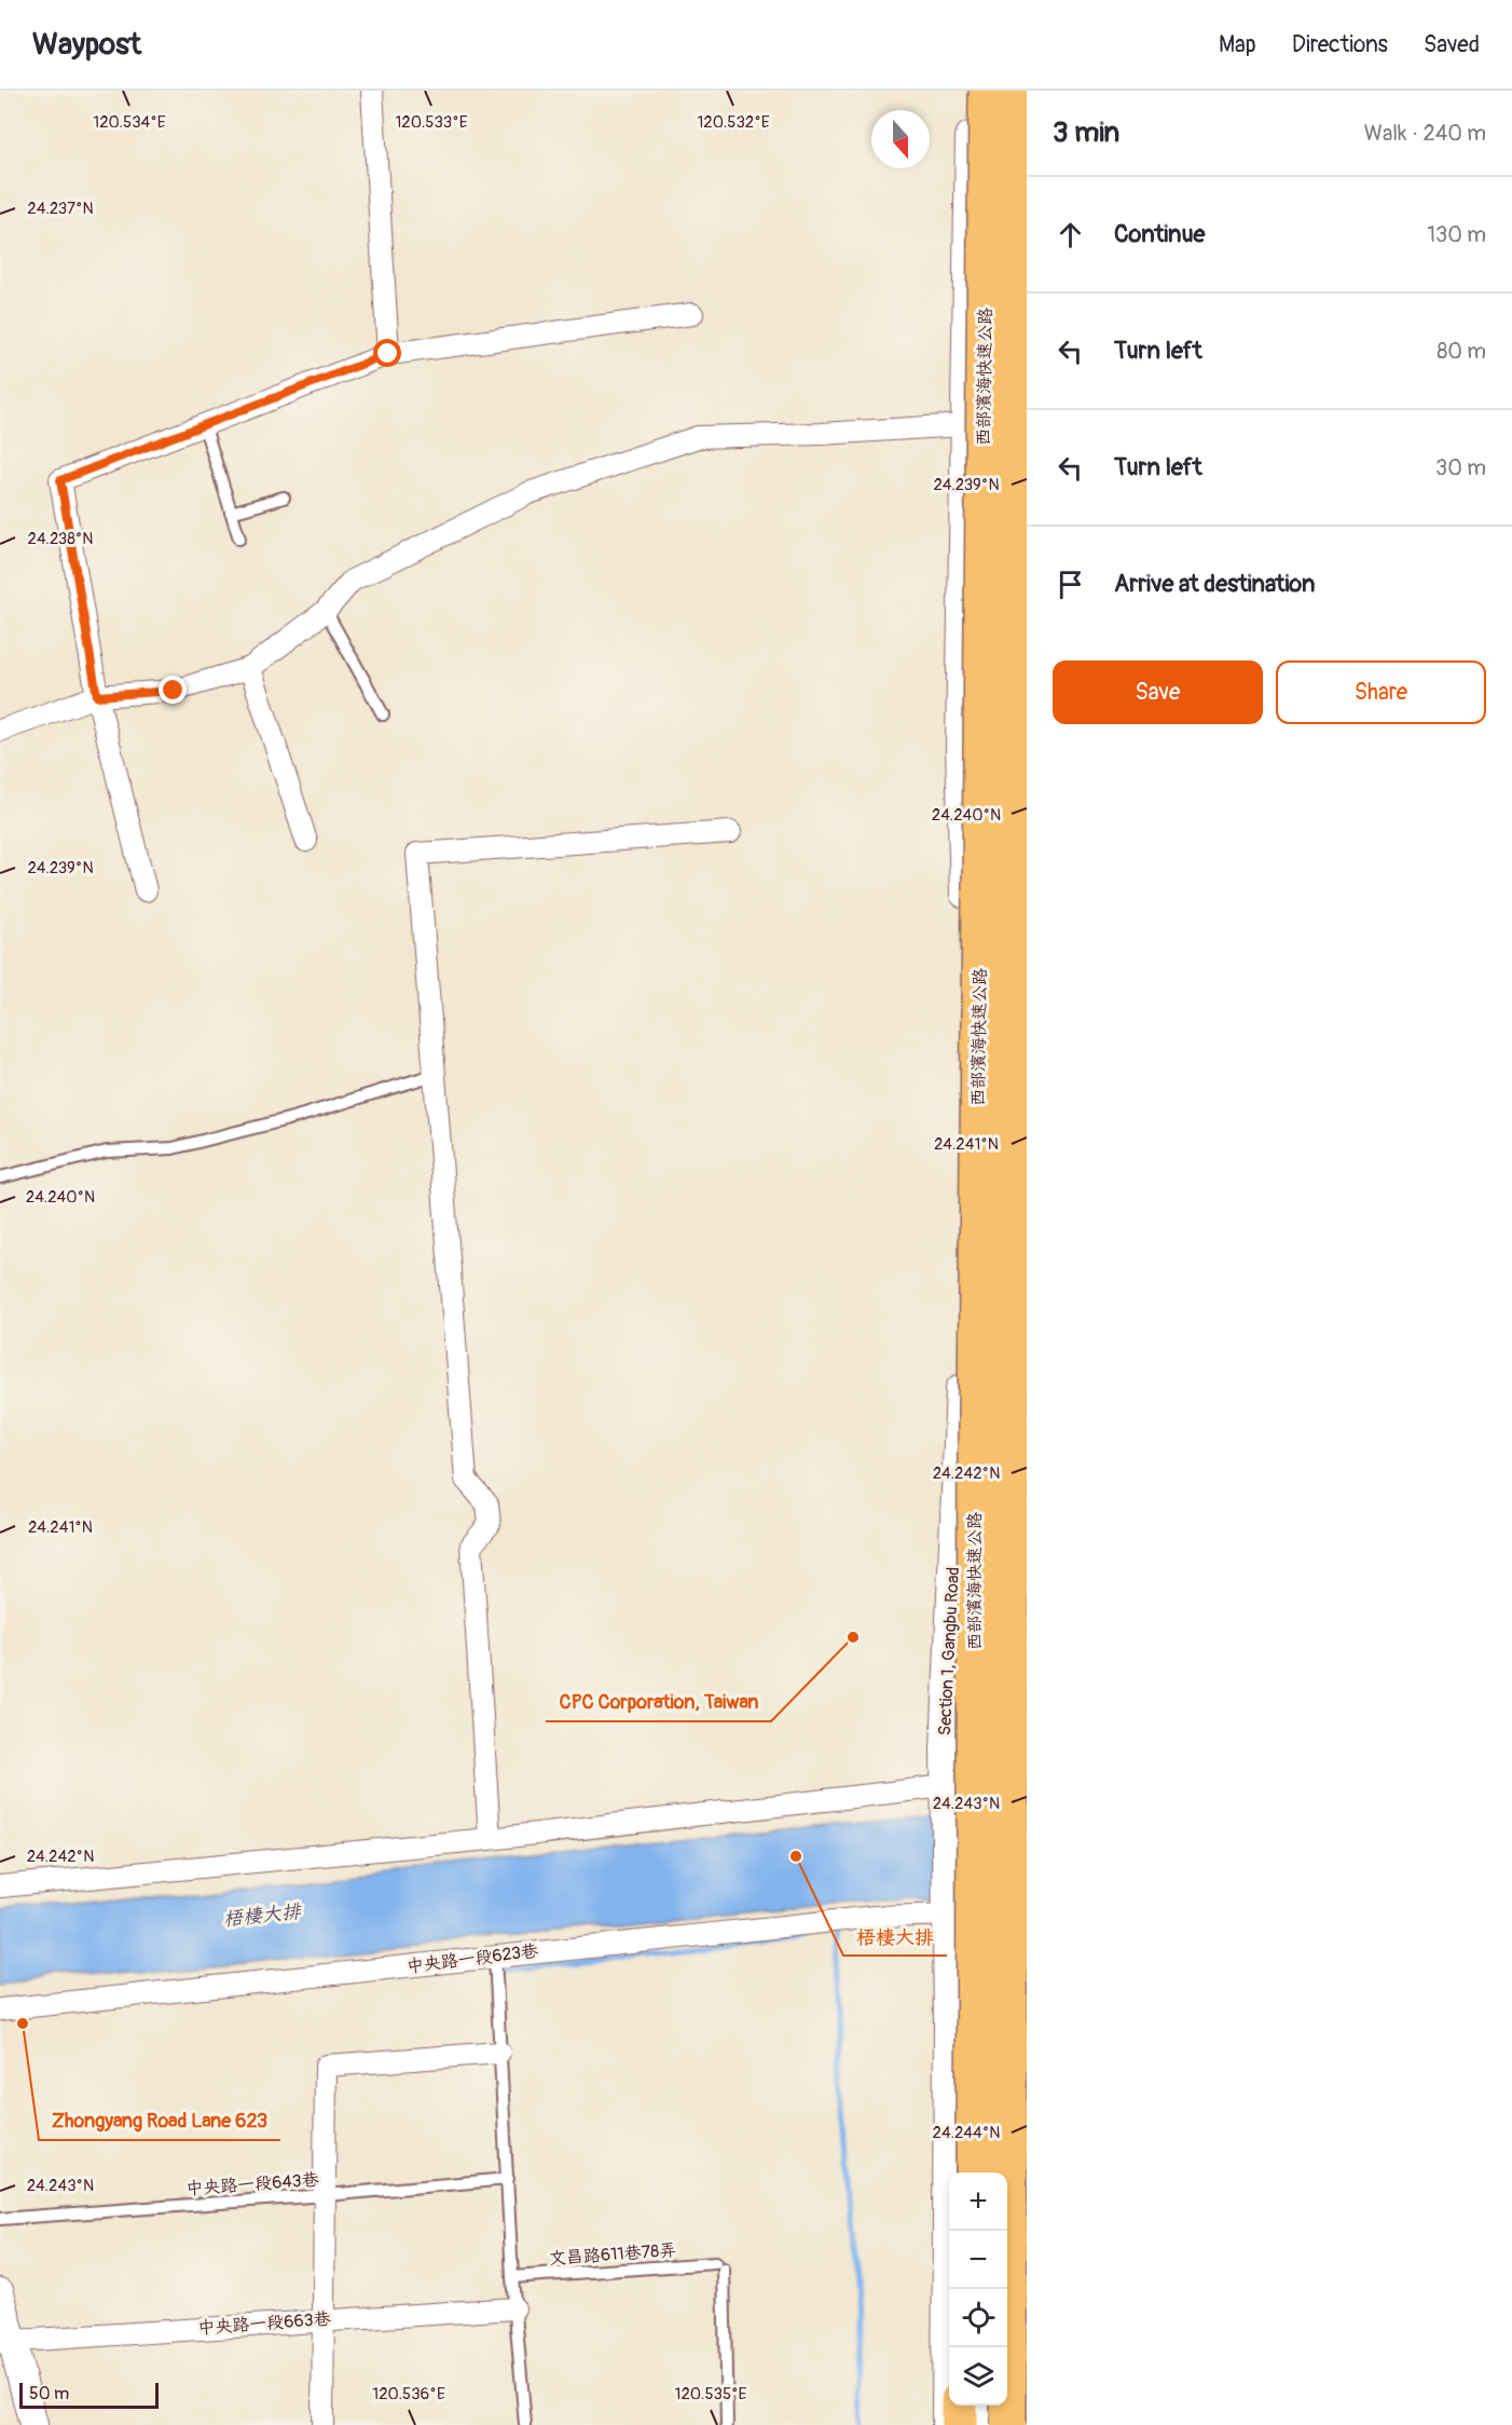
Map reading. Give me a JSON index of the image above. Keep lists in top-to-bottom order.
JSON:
{
  "streets": {
    "highway": ["西部濱海快速公路"],
    "street": ["Section 1, Gangbu Road", "中央路一段623巷", "中央路一段663巷"],
    "lane": ["中央路一段643巷", "文昌路611巷78弄"]
  },
  "crossings": [
    ["Section 1, Gangbu Road", "中央路一段623巷"]
  ],
  "water": ["梧棲大排"],
  "places": ["CPC Corporation, Taiwan", "梧棲大排", "Zhongyang Road Lane 623"],
  "scale_bar": "50 m",
  "north": "bottom",
  "page": {
    "header": "Waypost",
    "nav": ["Map", "Directions", "Saved"],
    "heading": ["3 min", "Walk · 240 m"],
    "list": [
      ["Continue", "130 m"],
      ["Turn left", "80 m"],
      ["Turn left", "30 m"],
      "Arrive at destination"
    ],
    "buttons": ["Save", "Share"],
    "map_buttons": ["+", "−"],
    "scale": "50 m"
  },
  "coordinates": [
    "120.534°E",
    "120.533°E",
    "120.532°E",
    "24.237°N",
    "24.239°N",
    "24.238°N",
    "24.240°N",
    "24.241°N",
    "24.242°N",
    "24.243°N",
    "24.244°N",
    "120.536°E",
    "120.535°E"
  ]
}
